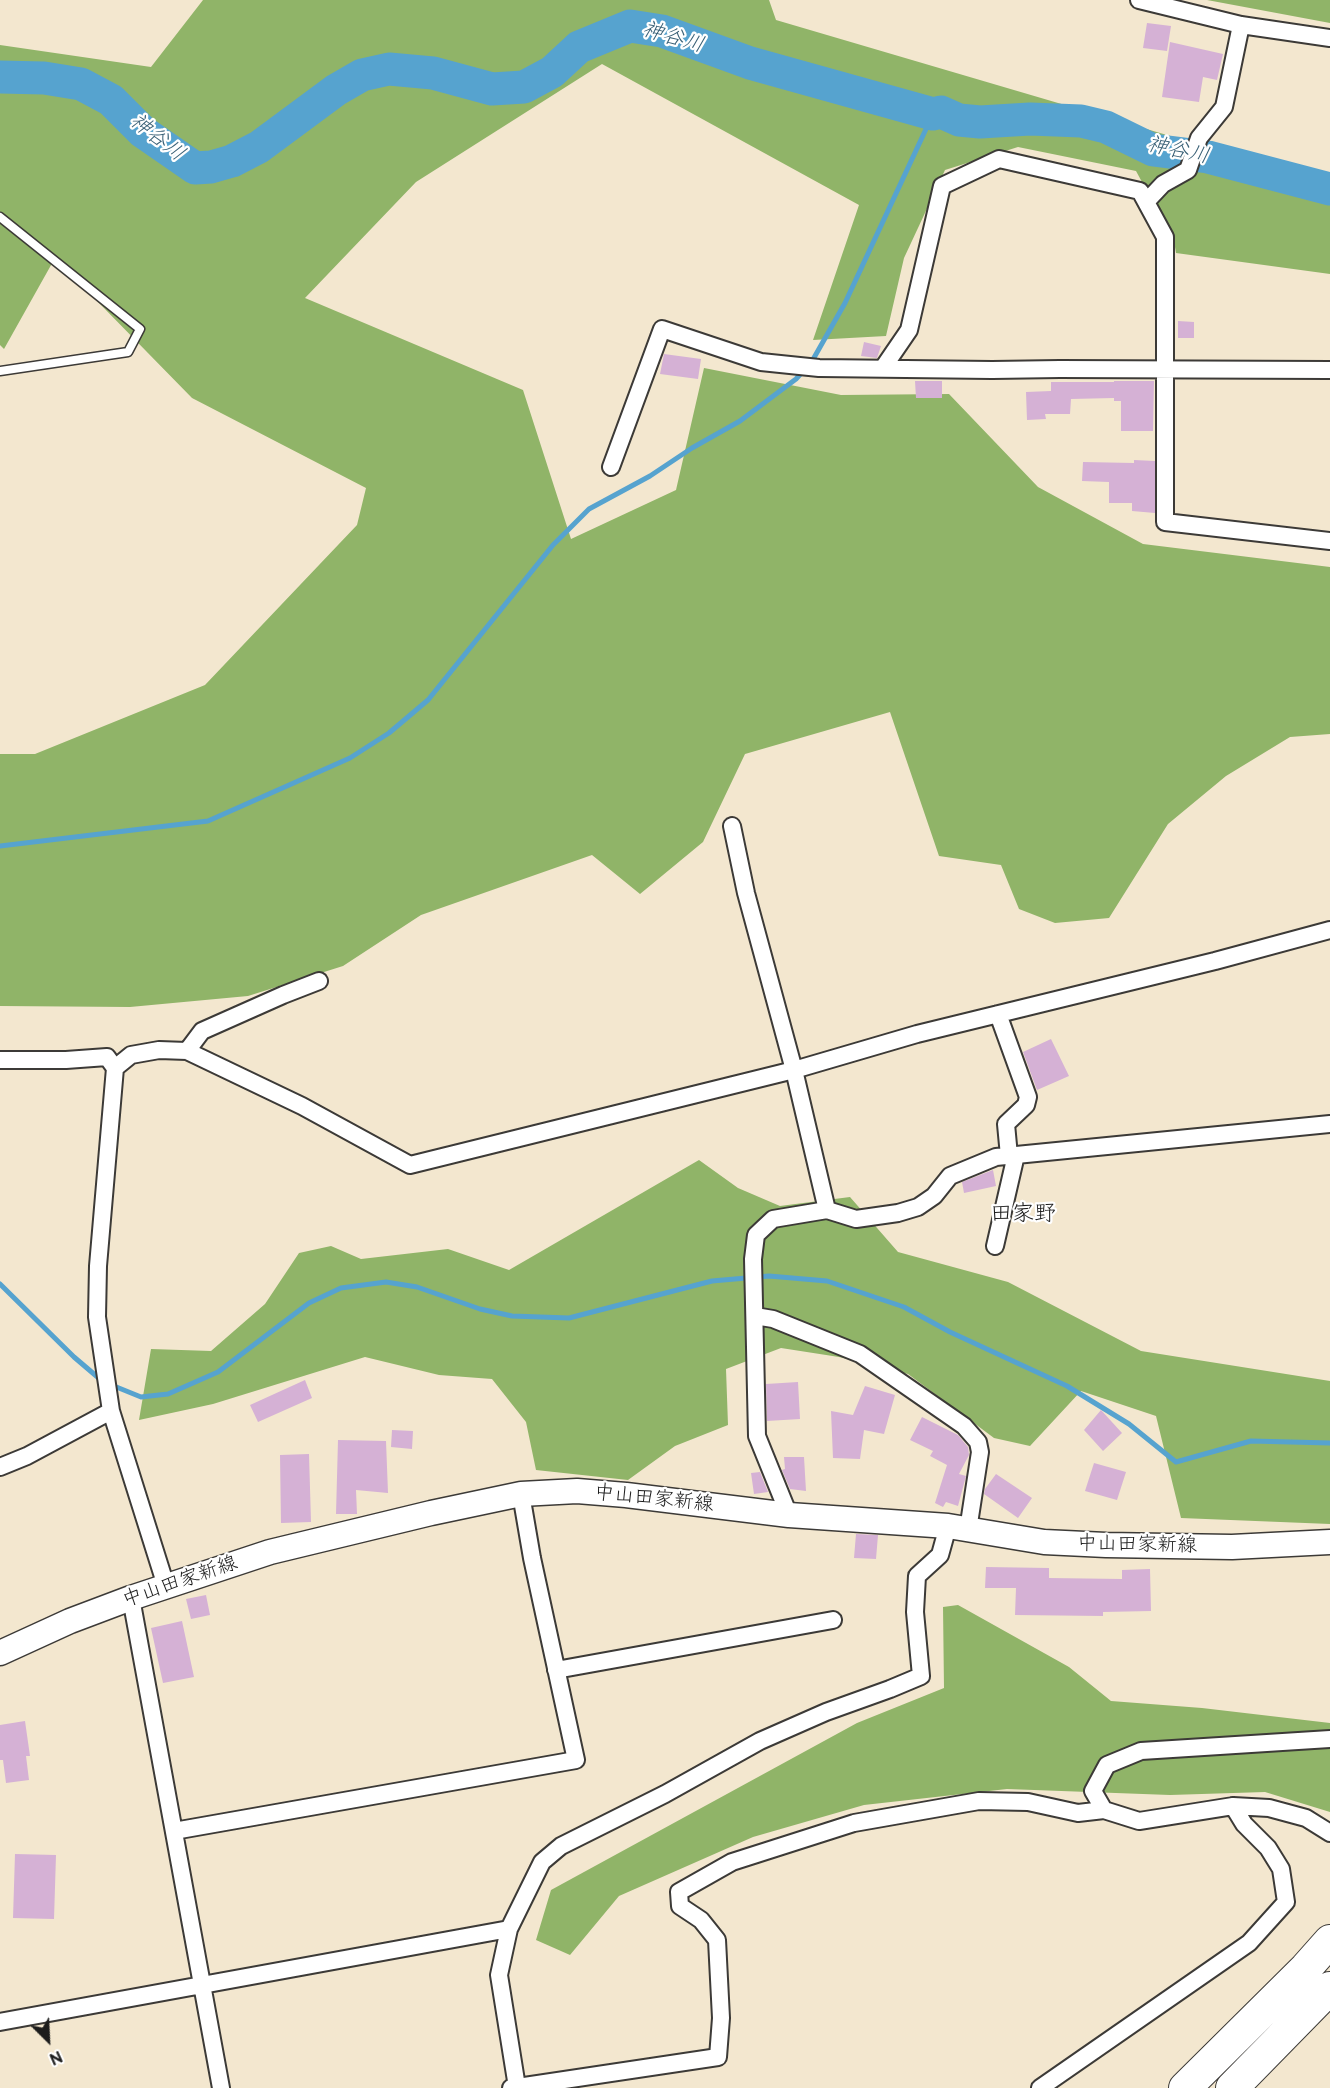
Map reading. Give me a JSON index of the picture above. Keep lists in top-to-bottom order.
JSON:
{
  "streets": {
    "main road": ["中山田家新線"]
  },
  "districts": ["田家野"],
  "water": ["神谷川"],
  "north": "bottom right"
}
